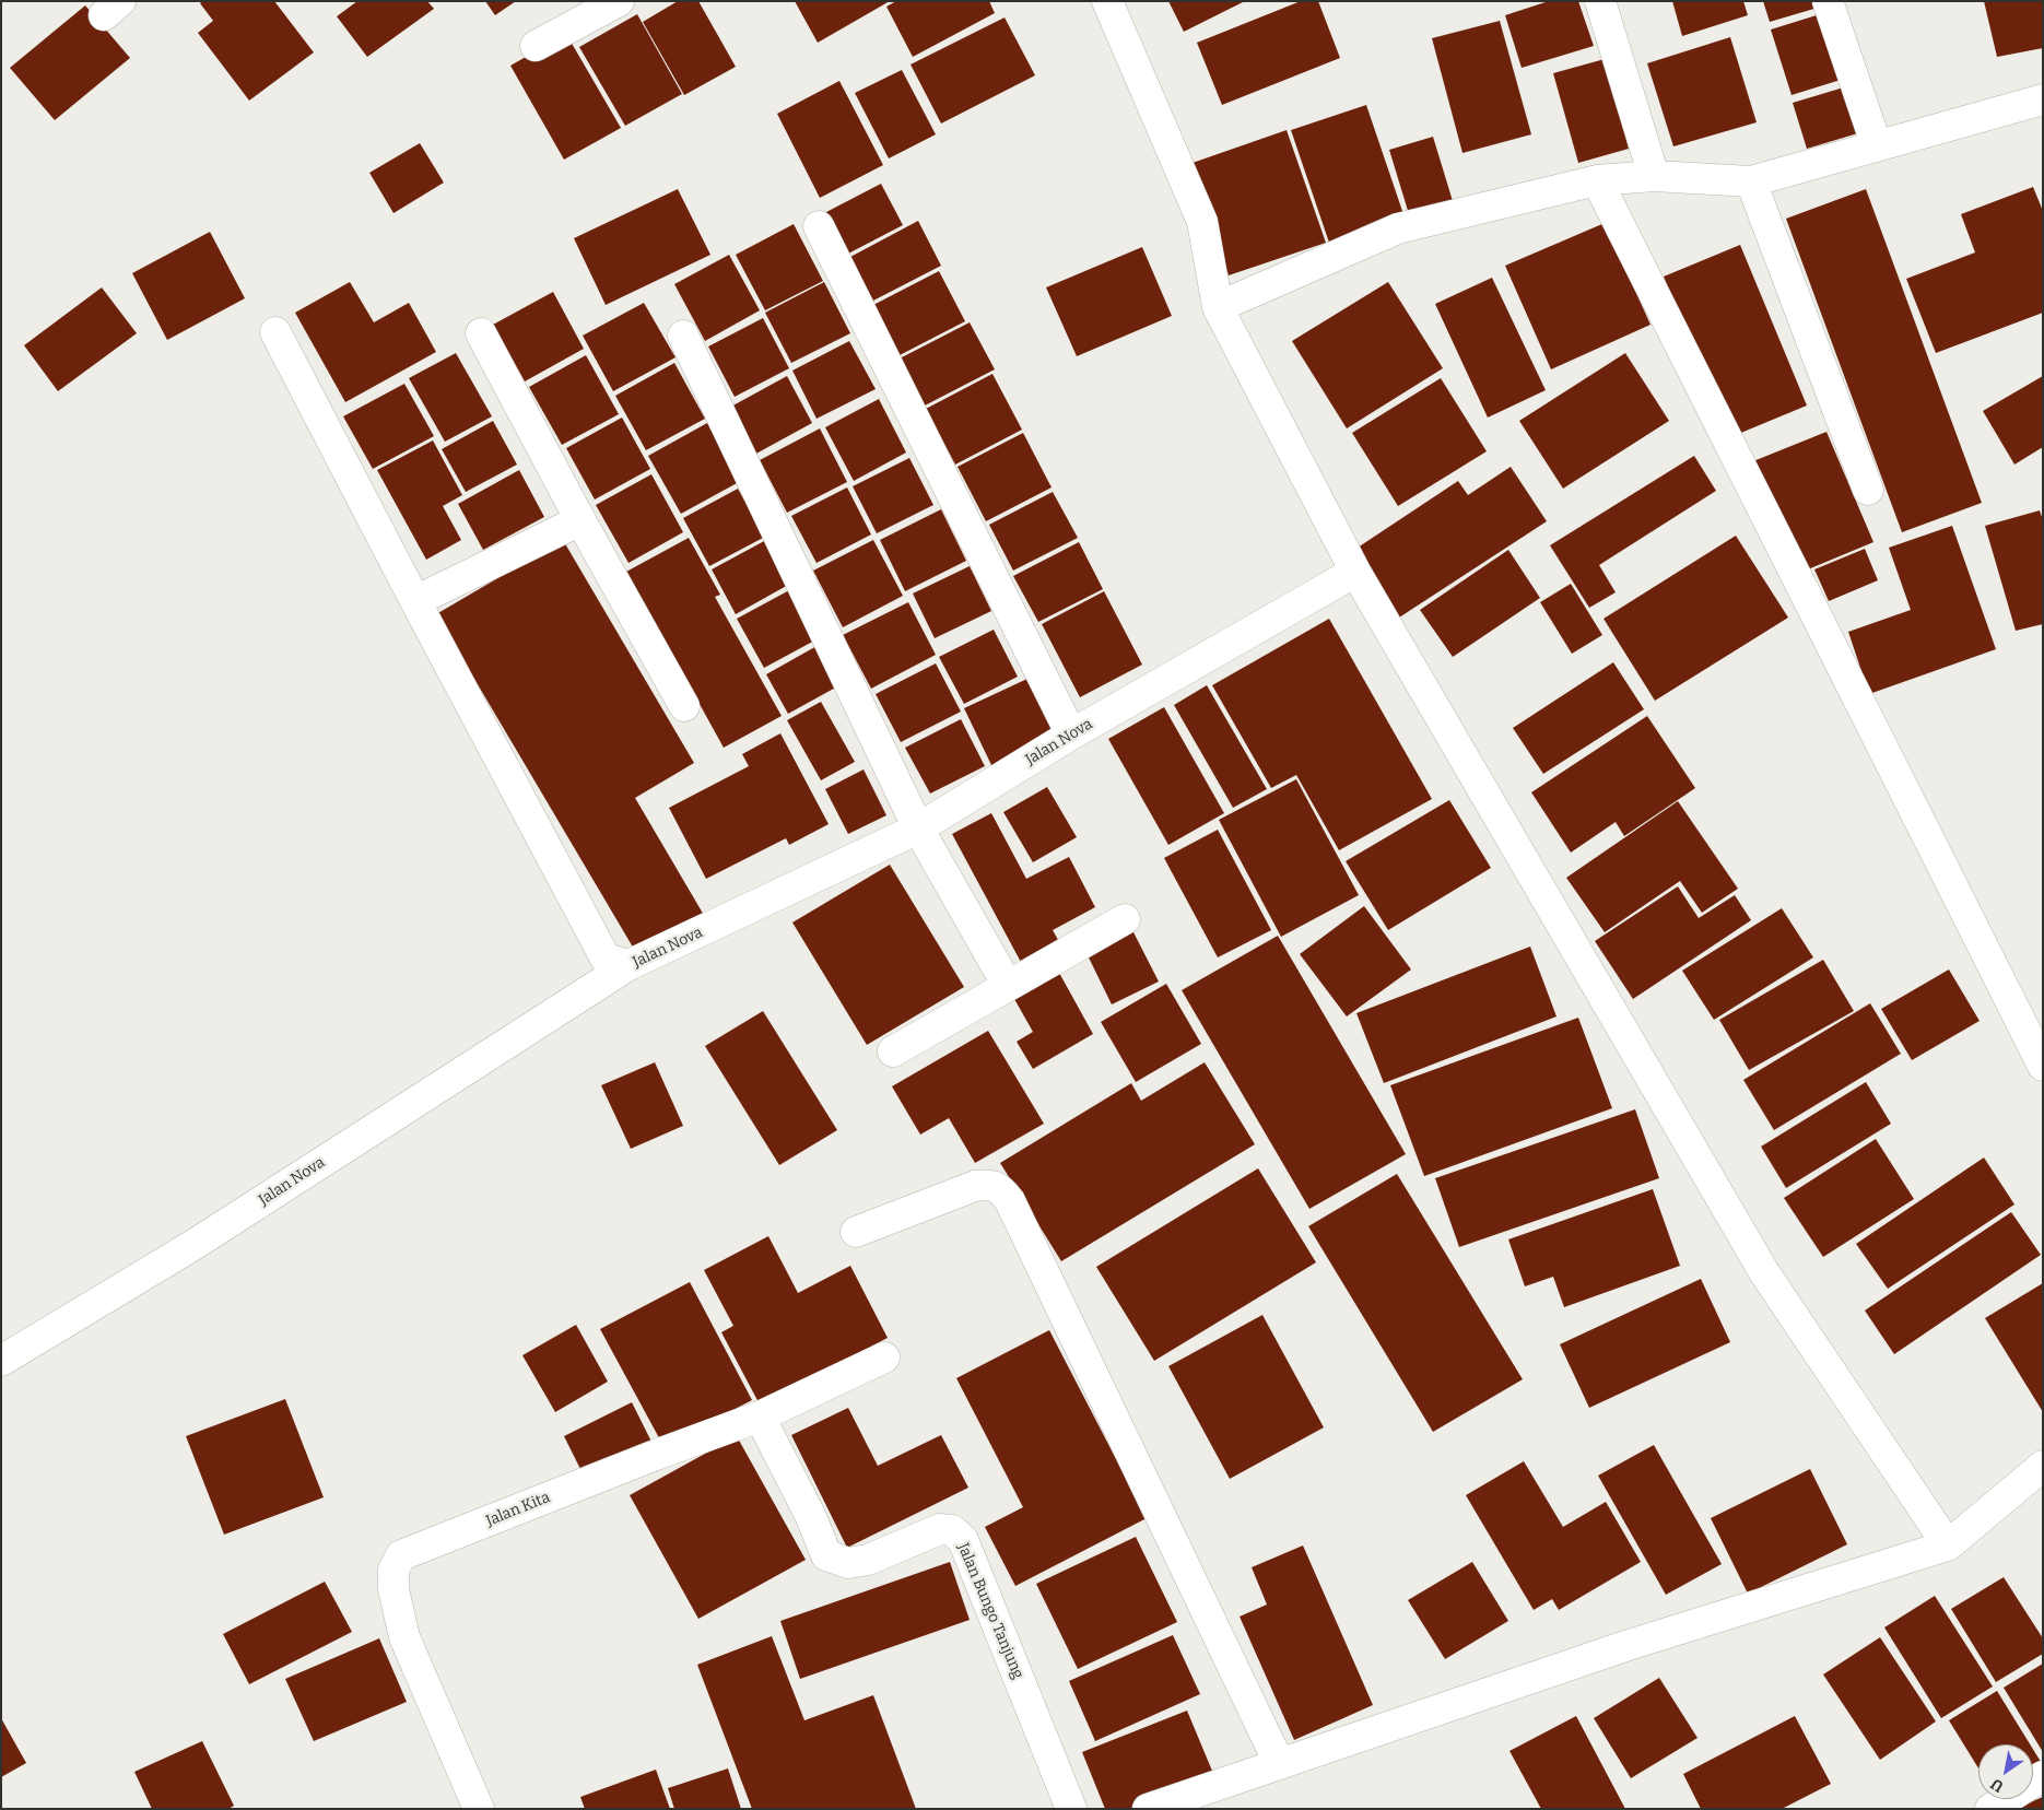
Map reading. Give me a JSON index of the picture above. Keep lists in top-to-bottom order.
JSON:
{
  "streets": {
    "street": ["Jalan Nova", "Jalan Kita", "Jalan Bungo Tanjung"]
  },
  "crossings": [
    ["Jalan Kita", "Jalan Bungo Tanjung"]
  ],
  "north": "bottom left"
}
